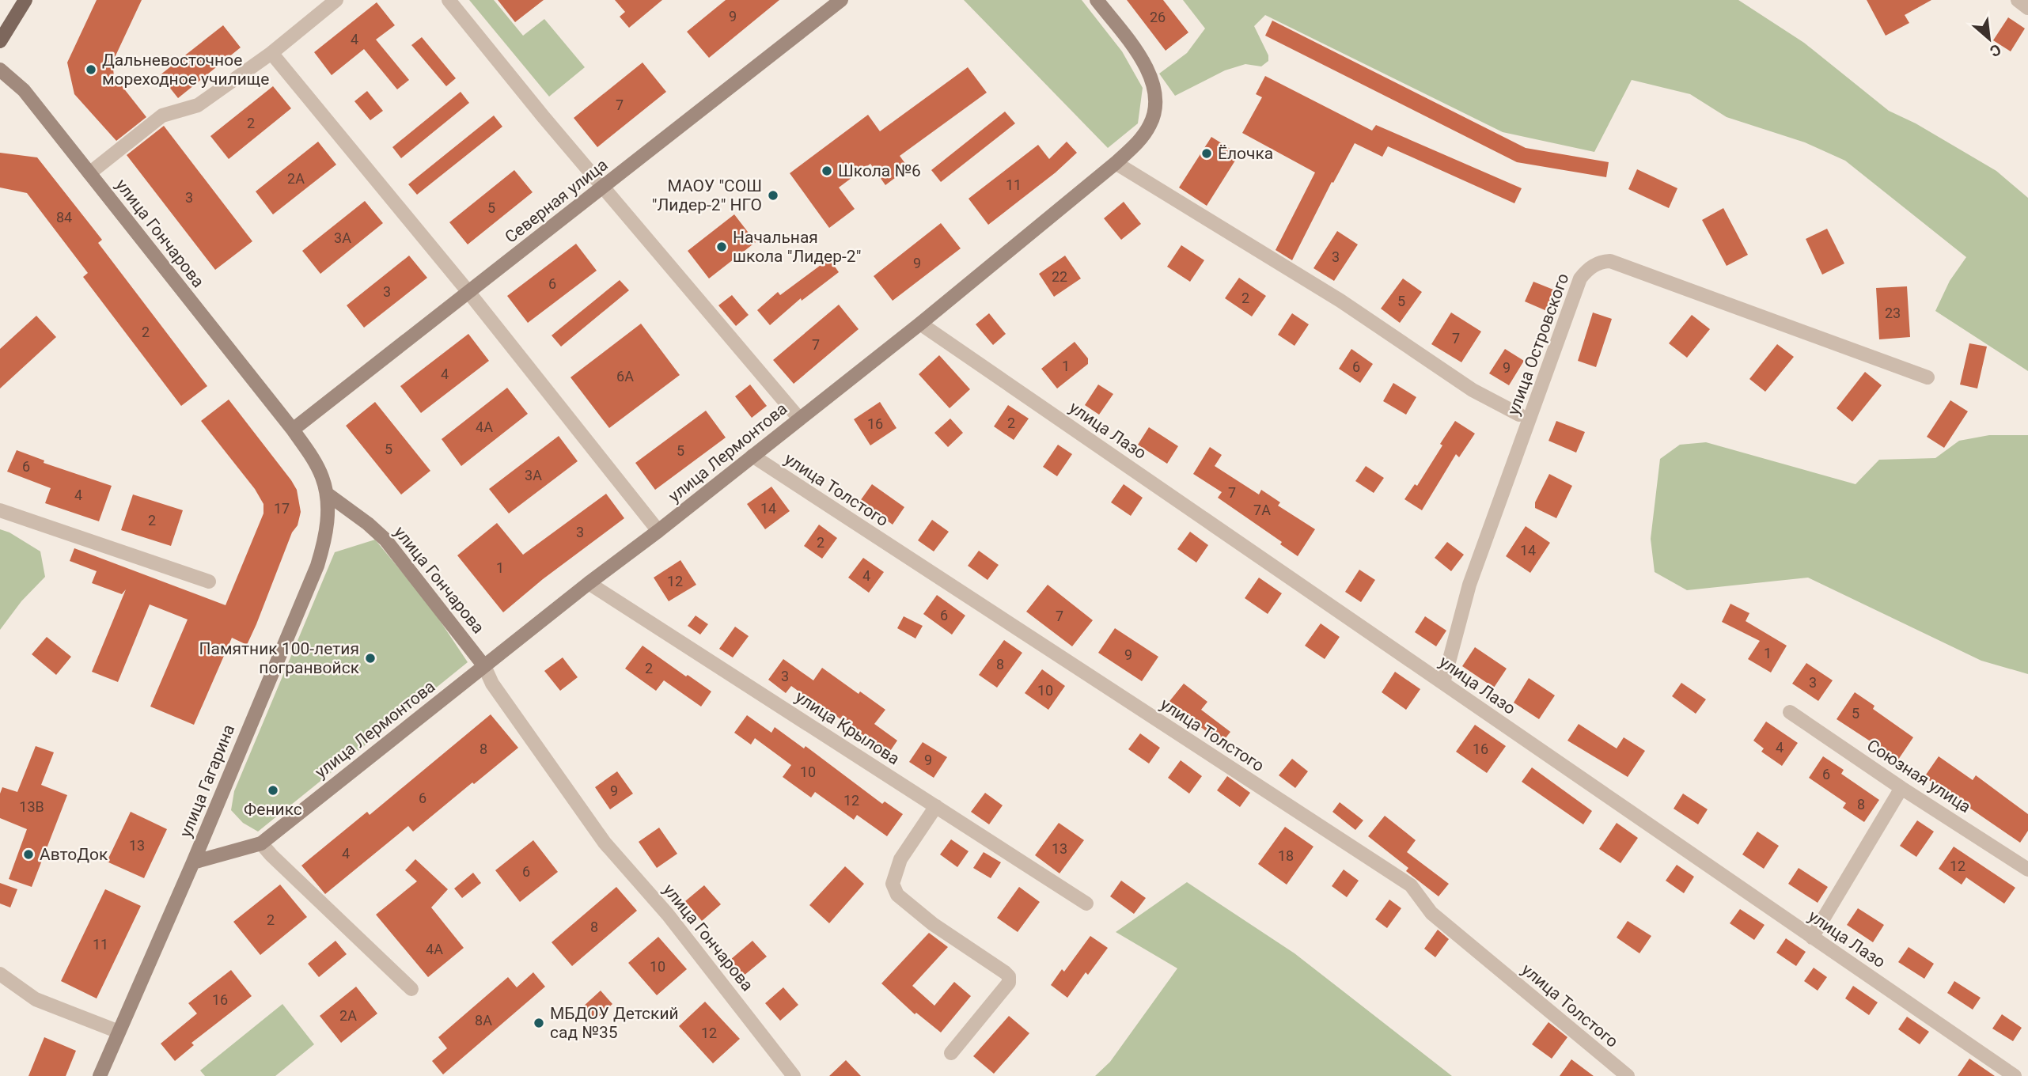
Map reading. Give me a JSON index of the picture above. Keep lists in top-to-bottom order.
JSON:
{
  "streets": {
    "main road": [
      "Северная улица",
      "улица Гончарова",
      "улица Лермонтова",
      "улица Гагарина"
    ],
    "street": [
      "улица Островского",
      "улица Лазо",
      "улица Толстого",
      "улица Крылова",
      "Союзная улица"
    ]
  },
  "crossings": [
    ["Северная улица", "улица Гончарова"],
    ["улица Гончарова", "улица Лермонтова"],
    ["улица Гончарова", "улица Гагарина"],
    ["улица Островского", "улица Лазо"],
    ["улица Островского", "улица Лермонтова"],
    ["улица Лазо", "улица Лермонтова"],
    ["улица Лермонтова", "улица Толстого"],
    ["улица Лермонтова", "улица Крылова"],
    ["улица Лермонтова", "улица Гагарина"]
  ],
  "places": [
    "Дальневосточное мореходное училище",
    "Ёлочка",
    "Школа №6",
    "МАОУ \"СОШ \"Лидер-2\" НГО",
    "Начальная школа \"Лидер-2\"",
    "Памятник 100-летия погранвойск",
    "Феникс",
    "АвтоДок",
    "МБДОУ Детский сад №35"
  ],
  "house_numbers": [
    "9",
    "26",
    "4",
    "7",
    "2",
    "2А",
    "11",
    "3",
    "5",
    "84",
    "3А",
    "3",
    "9",
    "22",
    "6",
    "3",
    "2",
    "5",
    "23",
    "2",
    "7",
    "7",
    "1",
    "6",
    "9",
    "4",
    "6А",
    "2",
    "16",
    "4А",
    "5",
    "5",
    "6",
    "3А",
    "7",
    "4",
    "17",
    "14",
    "7А",
    "2",
    "3",
    "2",
    "14",
    "1",
    "4",
    "12",
    "6",
    "7",
    "1",
    "9",
    "8",
    "2",
    "3",
    "3",
    "10",
    "5",
    "4",
    "8",
    "16",
    "9",
    "10",
    "6",
    "9",
    "6",
    "12",
    "8",
    "13В",
    "13",
    "13",
    "4",
    "18",
    "12",
    "6",
    "2",
    "8",
    "11",
    "4А",
    "10",
    "16",
    "2А",
    "8А",
    "12"
  ],
  "north": "bottom right"
}
